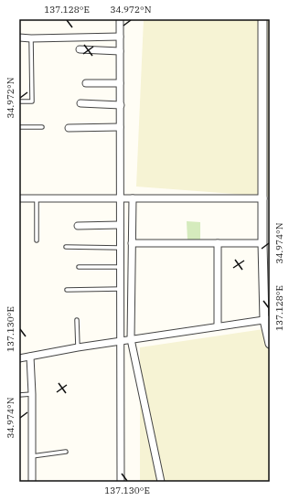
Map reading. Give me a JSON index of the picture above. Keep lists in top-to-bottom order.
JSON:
{
  "coordinates": [
    "137.128°E",
    "34.972°N",
    "34.974°N",
    "137.130°E"
  ]
}
